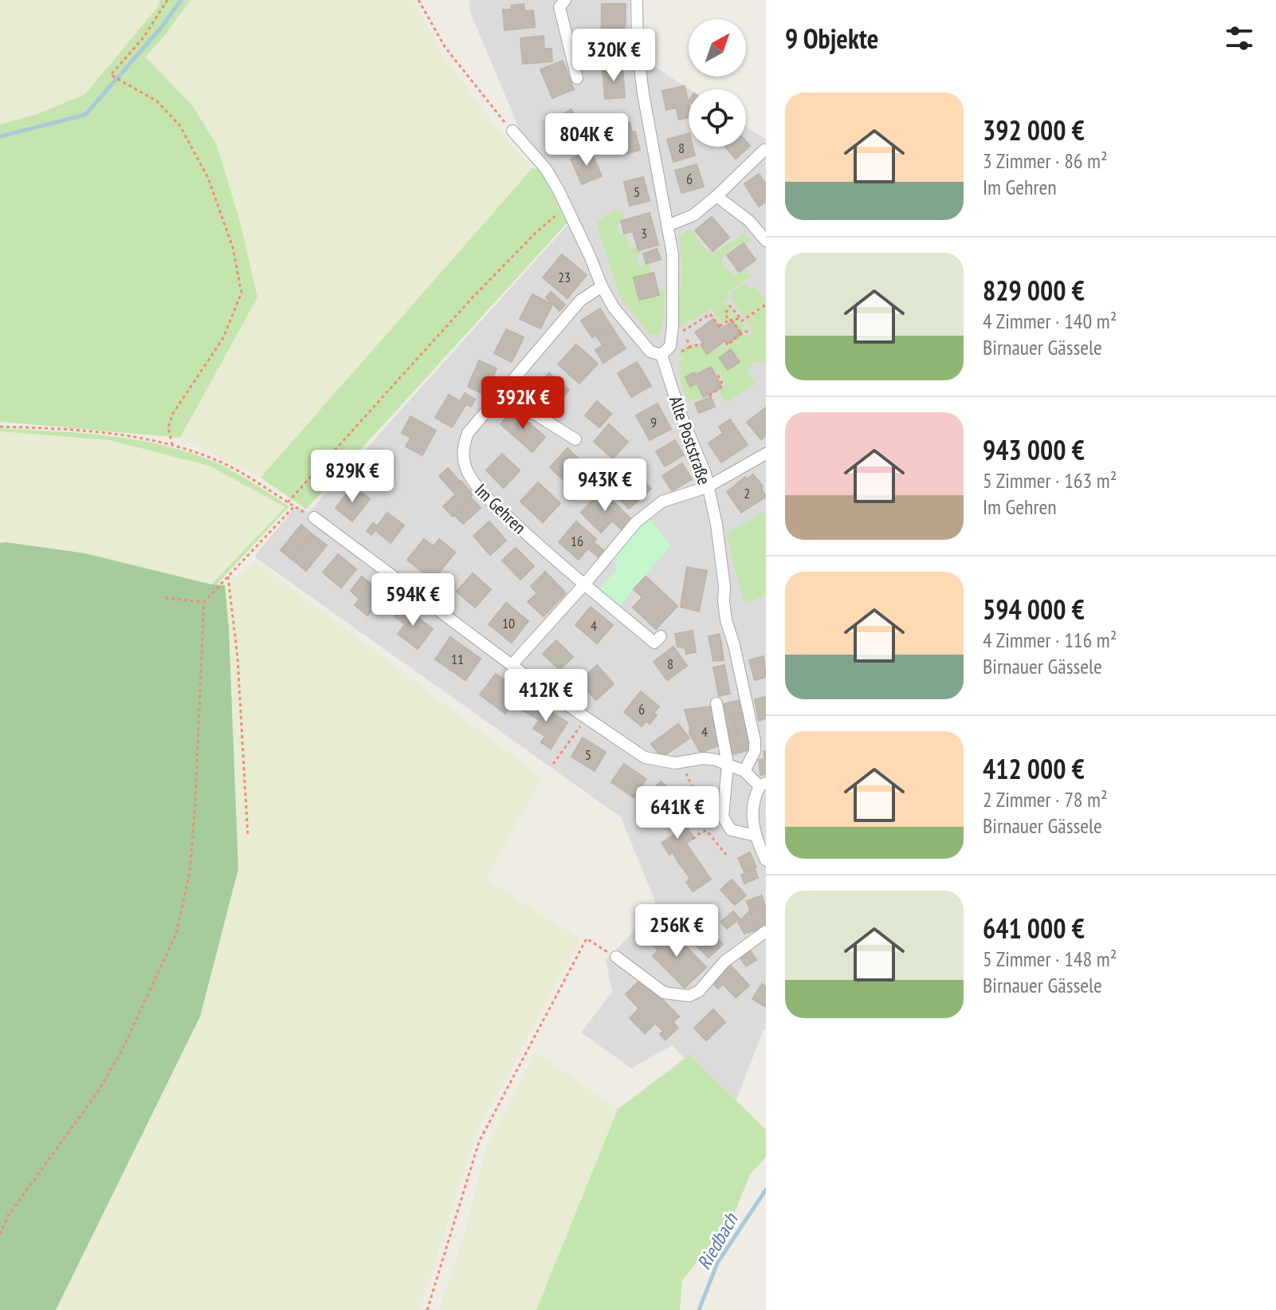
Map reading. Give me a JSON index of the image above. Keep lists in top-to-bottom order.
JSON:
{
  "streets": {
    "street": ["Alte Poststraße", "Im Gehren"]
  },
  "water": ["Riedbach"],
  "house_numbers": [
    "8",
    "6",
    "5",
    "3",
    "23",
    "9",
    "2",
    "16",
    "10",
    "4",
    "11",
    "8",
    "6",
    "4",
    "5"
  ],
  "north": "top right",
  "page": {
    "heading": "9 Objekte",
    "price": [
      "320K €",
      "804K €",
      "392K €",
      "829K €",
      "943K €",
      "594K €",
      "412K €",
      "641K €",
      "256K €"
    ],
    "list": [
      {
        "name": "392 000 €",
        "note": "3 Zimmer · 86 m² · Im Gehren"
      },
      {
        "name": "829 000 €",
        "note": "4 Zimmer · 140 m² · Birnauer Gässele"
      },
      {
        "name": "943 000 €",
        "note": "5 Zimmer · 163 m² · Im Gehren"
      },
      {
        "name": "594 000 €",
        "note": "4 Zimmer · 116 m² · Birnauer Gässele"
      },
      {
        "name": "412 000 €",
        "note": "2 Zimmer · 78 m² · Birnauer Gässele"
      },
      {
        "name": "641 000 €",
        "note": "5 Zimmer · 148 m² · Birnauer Gässele"
      }
    ]
  }
}
